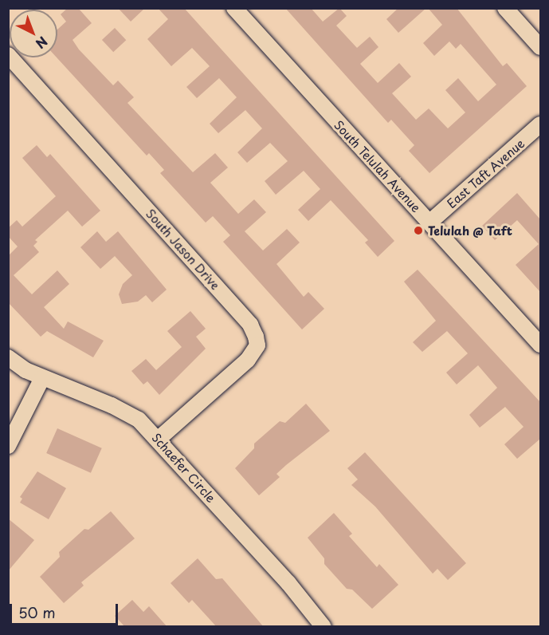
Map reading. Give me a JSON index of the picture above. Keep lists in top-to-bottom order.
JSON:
{
  "streets": {
    "street": [
      "South Telulah Avenue",
      "East Taft Avenue",
      "South Jason Drive",
      "Schaefer Circle"
    ]
  },
  "crossings": [
    ["South Telulah Avenue", "East Taft Avenue"],
    ["South Jason Drive", "Schaefer Circle"]
  ],
  "places": ["Telulah @ Taft"],
  "scale_bar": "50 m",
  "north": "bottom right"
}
